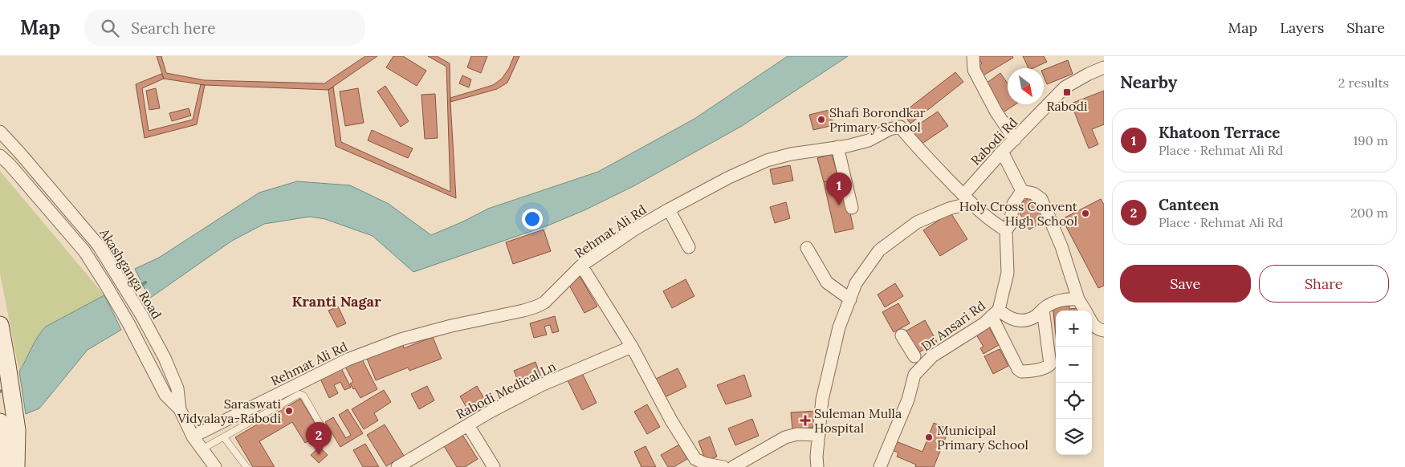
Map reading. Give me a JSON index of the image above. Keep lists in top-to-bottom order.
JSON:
{
  "streets": {
    "street": [
      "Rabodi Rd",
      "Rehmat Ali Rd",
      "Akashganga Road",
      "Dr Ansari Rd",
      "Rabodi Medical Ln"
    ]
  },
  "crossings": [
    ["Rabodi Rd", "Rehmat Ali Rd"],
    ["Rehmat Ali Rd", "Akashganga Road"]
  ],
  "districts": ["Kranti Nagar"],
  "places": {
    "transit": ["Rabodi"],
    "other": [
      "Shafi Borondkar Primary School",
      "Holy Cross Convent High School",
      "Saraswati Vidyalaya-Rabodi",
      "Municipal Primary School"
    ],
    "health": ["Suleman Mulla Hospital"]
  },
  "north": "bottom right",
  "page": {
    "header": "Map",
    "search": "Search here",
    "nav": ["Map", "Layers", "Share"],
    "heading": ["Nearby", "2 results"],
    "list": [
      {
        "mark": "1",
        "name": "Khatoon Terrace",
        "note": "Place · Rehmat Ali Rd",
        "value": "190 m"
      },
      {
        "mark": "2",
        "name": "Canteen",
        "note": "Place · Rehmat Ali Rd",
        "value": "200 m"
      }
    ],
    "pins": ["1", "2"],
    "buttons": ["Save", "Share"],
    "map_buttons": ["+", "−"]
  }
}
